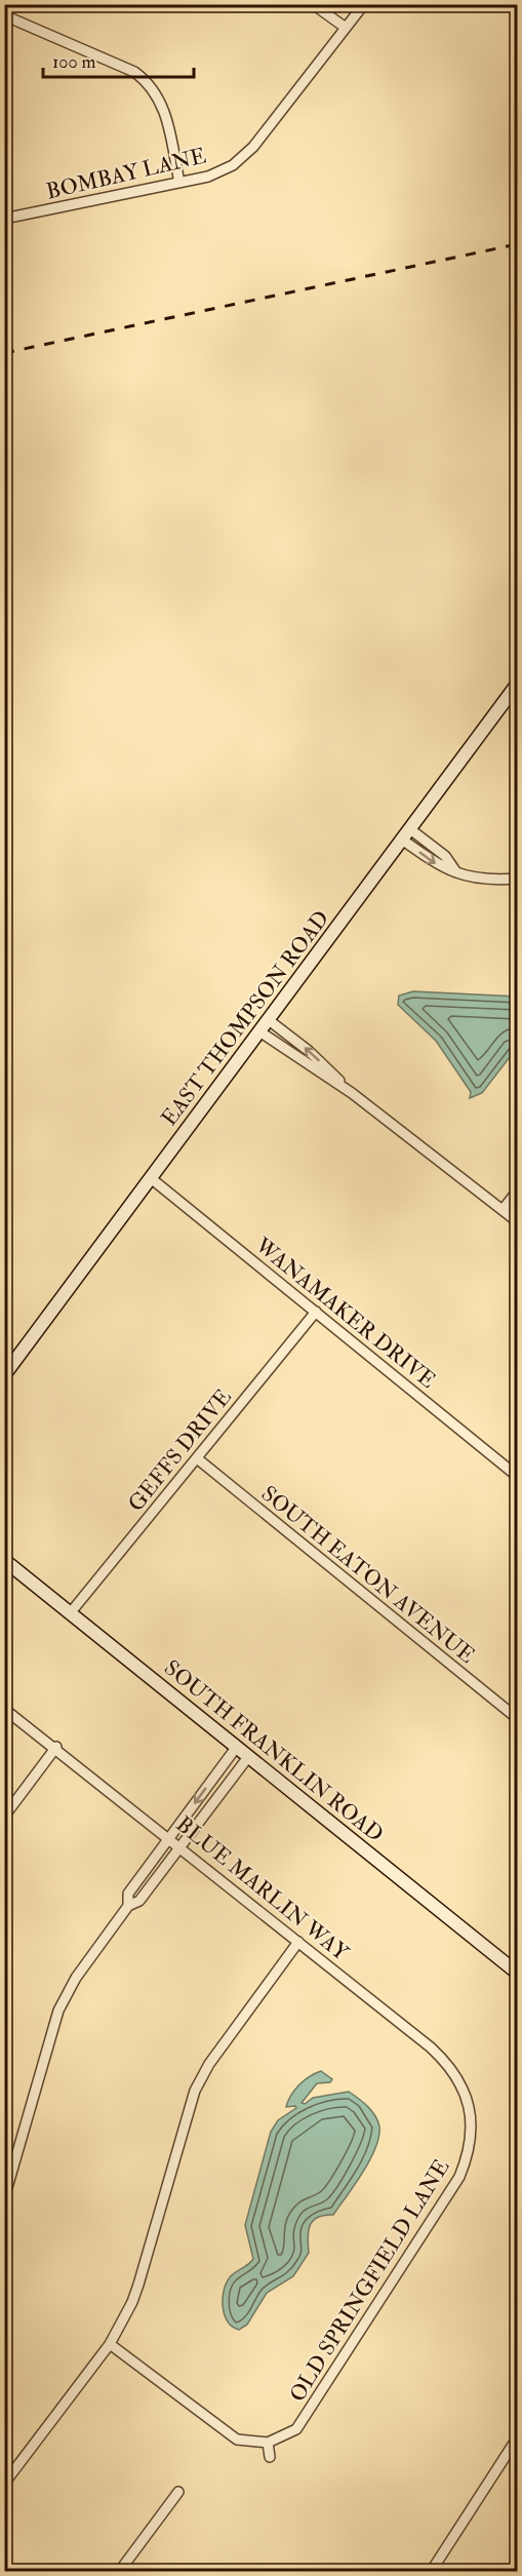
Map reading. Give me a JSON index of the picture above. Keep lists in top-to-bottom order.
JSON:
{
  "streets": {
    "main road": ["EAST THOMPSON ROAD", "SOUTH FRANKLIN ROAD"],
    "street": [
      "BOMBAY LANE",
      "WANAMAKER DRIVE",
      "GEFFS DRIVE",
      "SOUTH EATON AVENUE",
      "BLUE MARLIN WAY",
      "OLD SPRINGFIELD LANE"
    ]
  },
  "crossings": [
    ["EAST THOMPSON ROAD", "WANAMAKER DRIVE"],
    ["WANAMAKER DRIVE", "GEFFS DRIVE"],
    ["GEFFS DRIVE", "SOUTH EATON AVENUE"],
    ["GEFFS DRIVE", "SOUTH FRANKLIN ROAD"],
    ["BLUE MARLIN WAY", "OLD SPRINGFIELD LANE"]
  ],
  "scale_bar": "100 m"
}
